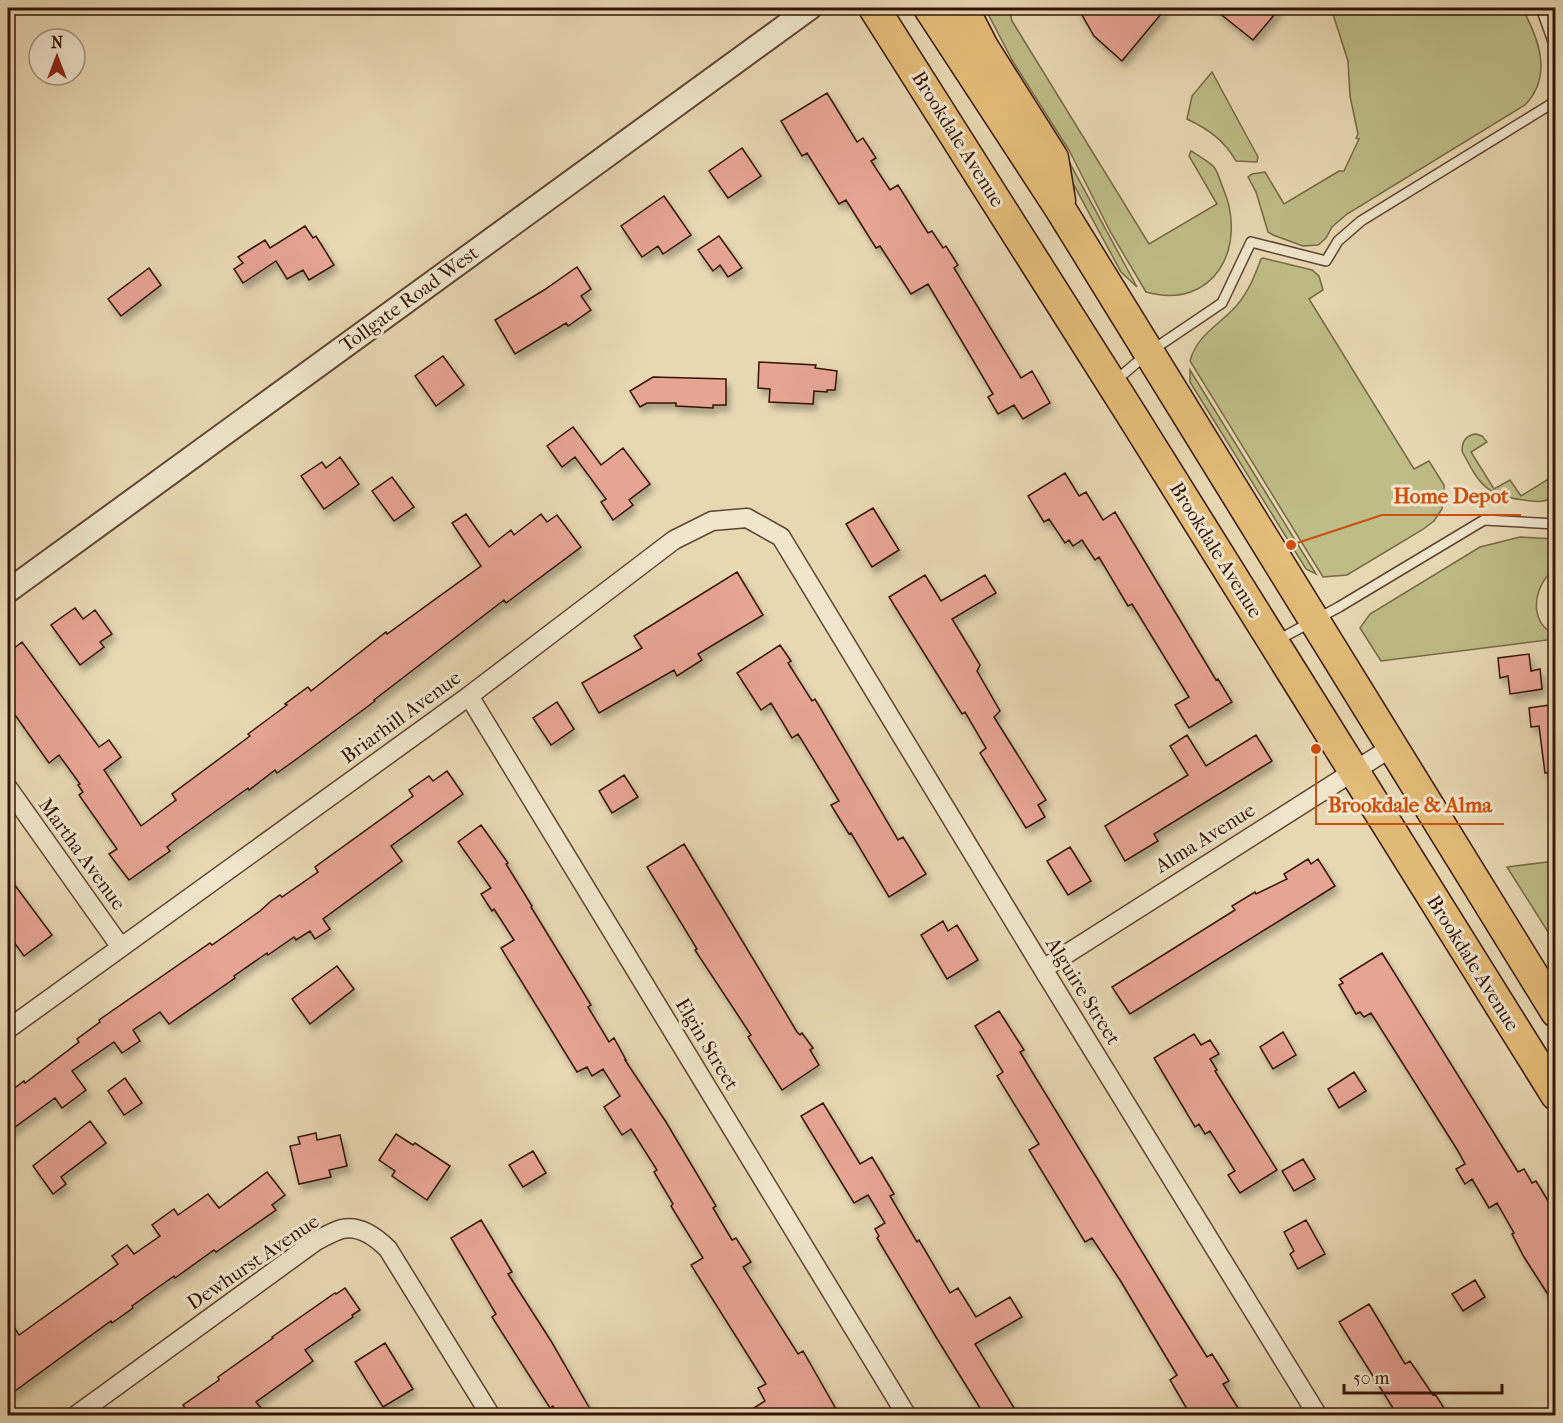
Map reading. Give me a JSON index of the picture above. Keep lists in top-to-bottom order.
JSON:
{
  "streets": {
    "main road": ["Brookdale Avenue"],
    "street": [
      "Tollgate Road West",
      "Briarhill Avenue",
      "Alma Avenue",
      "Martha Avenue",
      "Alguire Street",
      "Elgin Street",
      "Dewhurst Avenue"
    ]
  },
  "crossings": [
    ["Brookdale Avenue", "Alma Avenue"],
    ["Briarhill Avenue", "Martha Avenue"],
    ["Briarhill Avenue", "Alguire Street"],
    ["Briarhill Avenue", "Elgin Street"],
    ["Alma Avenue", "Alguire Street"]
  ],
  "places": ["Home Depot", "Brookdale & Alma"],
  "scale_bar": "50 m",
  "north": "top"
}
